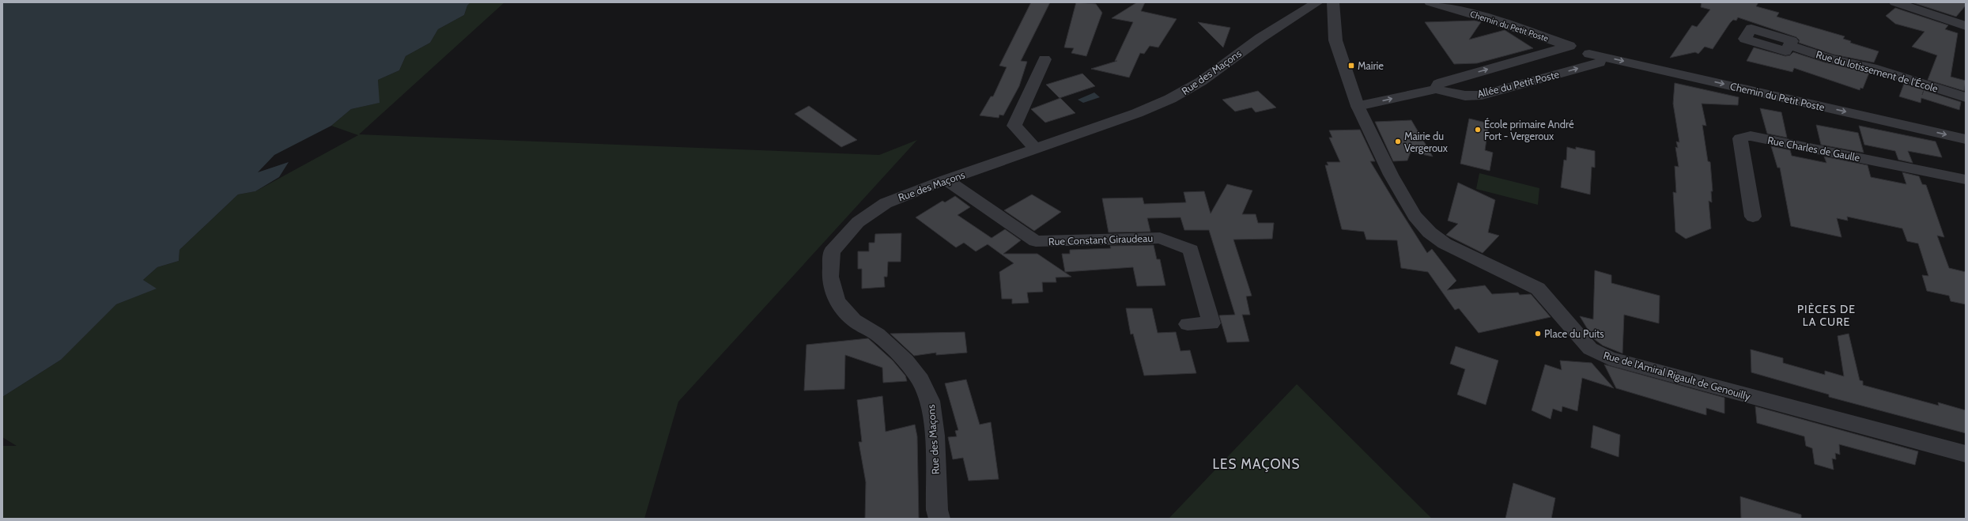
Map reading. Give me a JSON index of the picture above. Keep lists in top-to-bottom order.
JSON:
{
  "streets": {
    "street": [
      "Chemin du Petit Poste",
      "Rue du lotissement de l'École",
      "Rue des Maçons",
      "Allée du Petit Poste",
      "Rue Charles de Gaulle",
      "Rue Constant Giraudeau",
      "Rue de l'Amiral Rigault de Genouilly"
    ]
  },
  "crossings": [
    ["Chemin du Petit Poste", "Allée du Petit Poste"],
    ["Rue des Maçons", "Rue Constant Giraudeau"]
  ],
  "one_way": ["Allée du Petit Poste"],
  "districts": ["PIÈCES DE LA CURE", "LES MAÇONS"],
  "places": {
    "transit": ["Mairie"],
    "other": ["École primaire André Fort - Vergeroux", "Mairie du Vergeroux", "Place du Puits"]
  }
}
